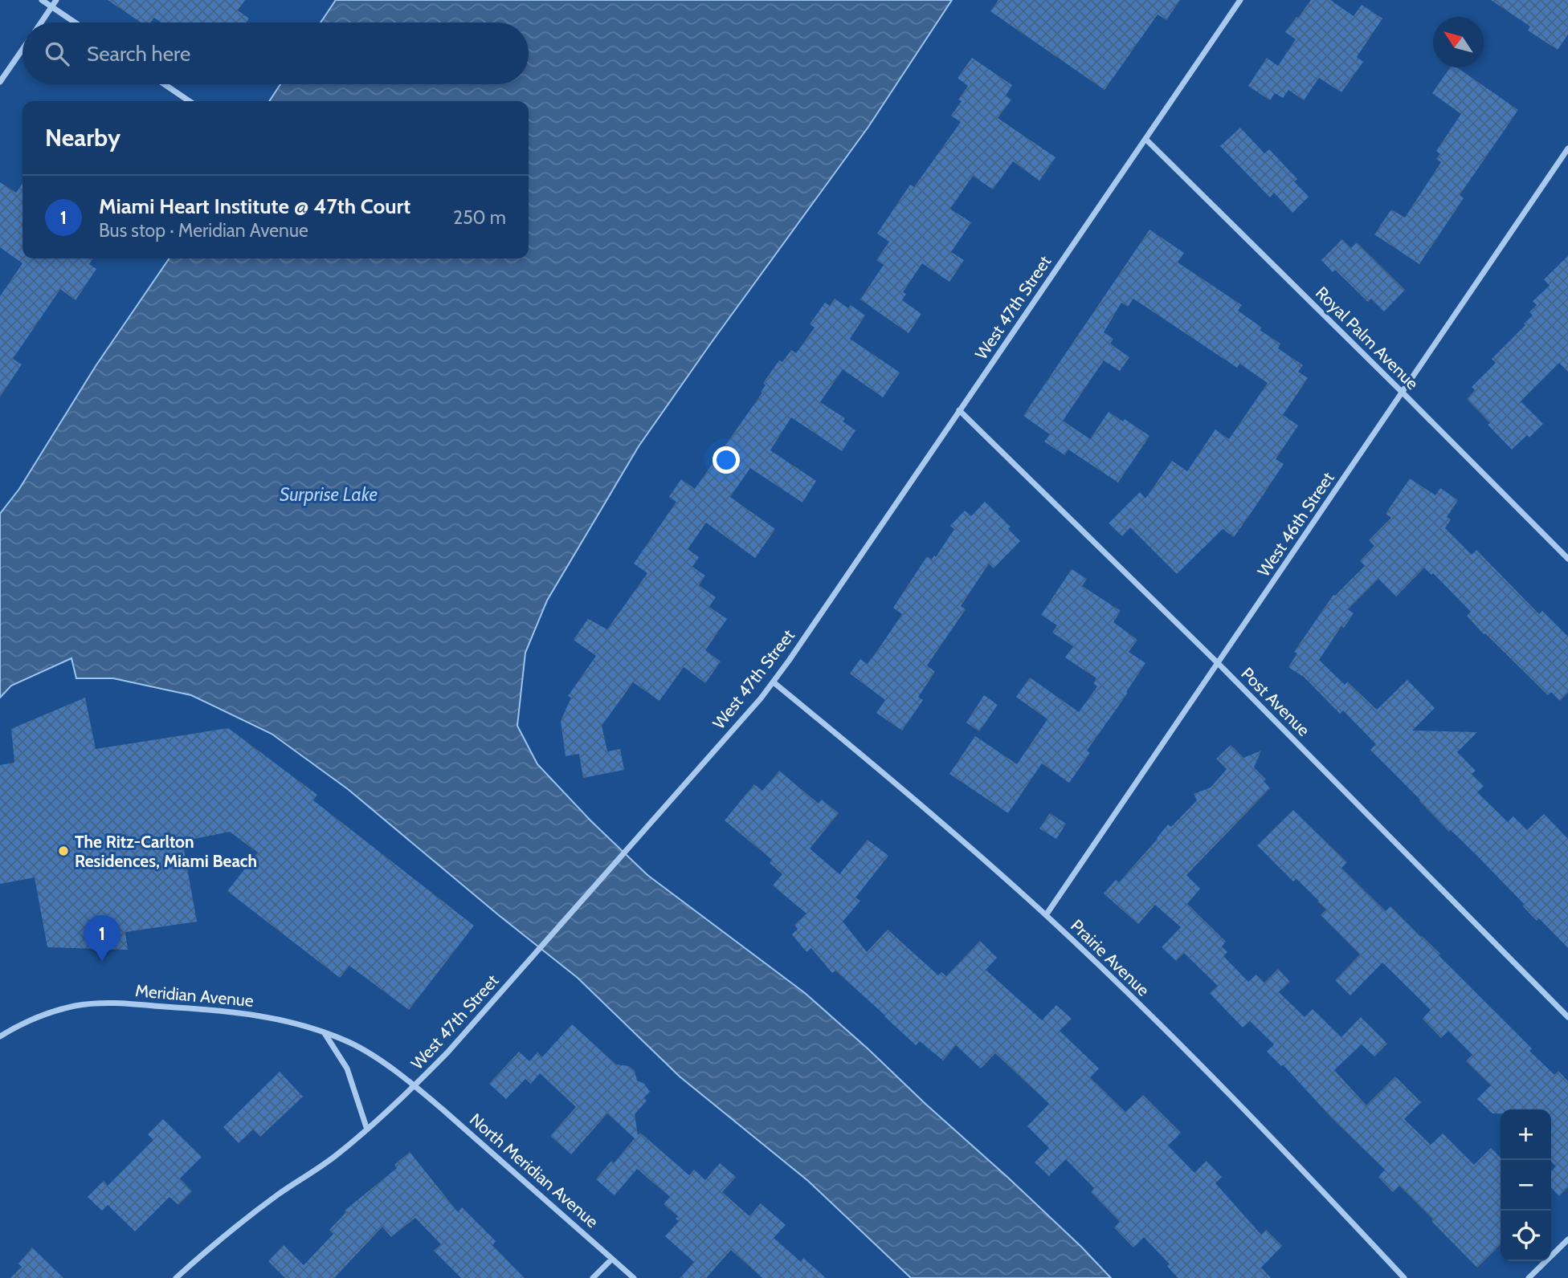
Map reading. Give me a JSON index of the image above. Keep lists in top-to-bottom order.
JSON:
{
  "streets": {
    "street": [
      "West 47th Street",
      "Royal Palm Avenue",
      "West 46th Street",
      "Post Avenue",
      "Prairie Avenue",
      "Meridian Avenue",
      "North Meridian Avenue"
    ]
  },
  "crossings": [
    ["West 47th Street", "Royal Palm Avenue"],
    ["West 47th Street", "Post Avenue"],
    ["West 47th Street", "Prairie Avenue"],
    ["West 47th Street", "Meridian Avenue"],
    ["West 47th Street", "North Meridian Avenue"],
    ["Royal Palm Avenue", "West 46th Street"],
    ["West 46th Street", "Post Avenue"],
    ["West 46th Street", "Prairie Avenue"],
    ["Meridian Avenue", "North Meridian Avenue"]
  ],
  "water": ["Surprise Lake"],
  "places": ["The Ritz-Carlton Residences, Miami Beach"],
  "north": "top left",
  "page": {
    "search": "Search here",
    "heading": "Nearby",
    "list": [
      {
        "mark": "1",
        "name": "Miami Heart Institute @ 47th Court",
        "note": "Bus stop · Meridian Avenue",
        "value": "250 m"
      }
    ],
    "pins": "1",
    "map_buttons": ["+", "−"]
  }
}
